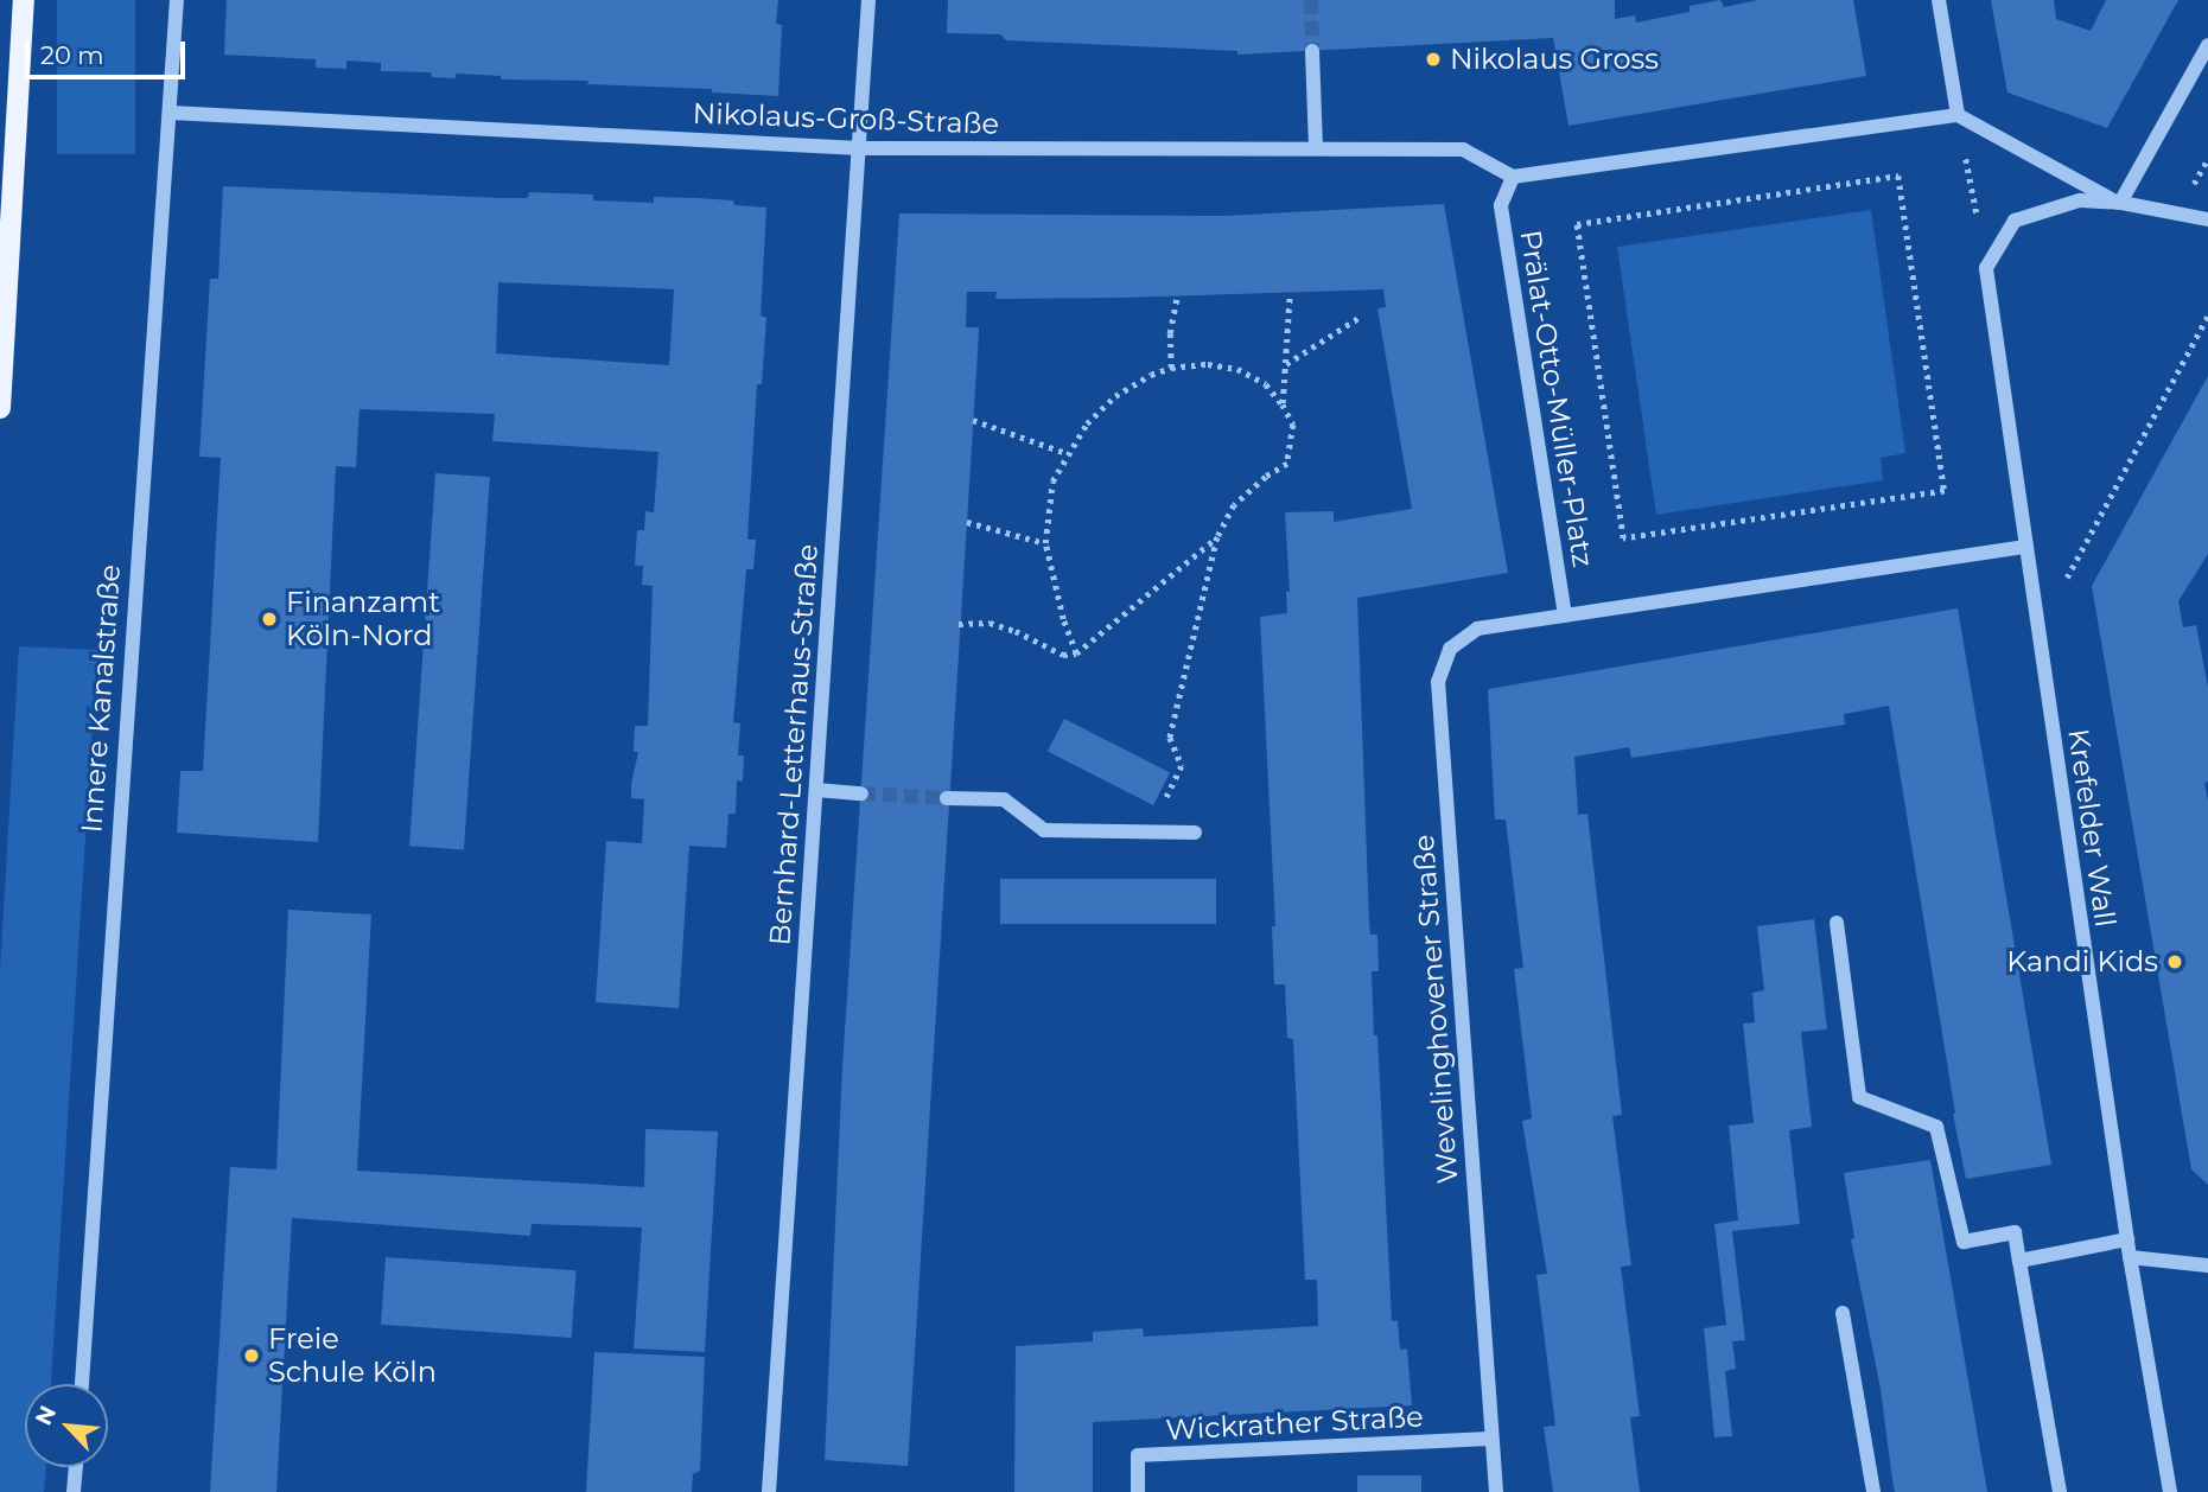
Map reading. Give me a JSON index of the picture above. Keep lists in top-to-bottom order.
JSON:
{
  "streets": {
    "street": [
      "Nikolaus-Groß-Straße",
      "Prälat-Otto-Müller-Platz",
      "Innere Kanalstraße",
      "Bernhard-Letterhaus-Straße",
      "Krefelder Wall",
      "Wevelinghovener Straße",
      "Wickrather Straße"
    ]
  },
  "crossings": [
    ["Nikolaus-Groß-Straße", "Prälat-Otto-Müller-Platz"],
    ["Nikolaus-Groß-Straße", "Innere Kanalstraße"],
    ["Nikolaus-Groß-Straße", "Bernhard-Letterhaus-Straße"],
    ["Prälat-Otto-Müller-Platz", "Wevelinghovener Straße"],
    ["Wevelinghovener Straße", "Wickrather Straße"]
  ],
  "places": [
    "Nikolaus Gross",
    "Finanzamt Köln-Nord",
    "Kandi Kids",
    "Freie Schule Köln"
  ],
  "scale_bar": "20 m",
  "north": "top left"
}
